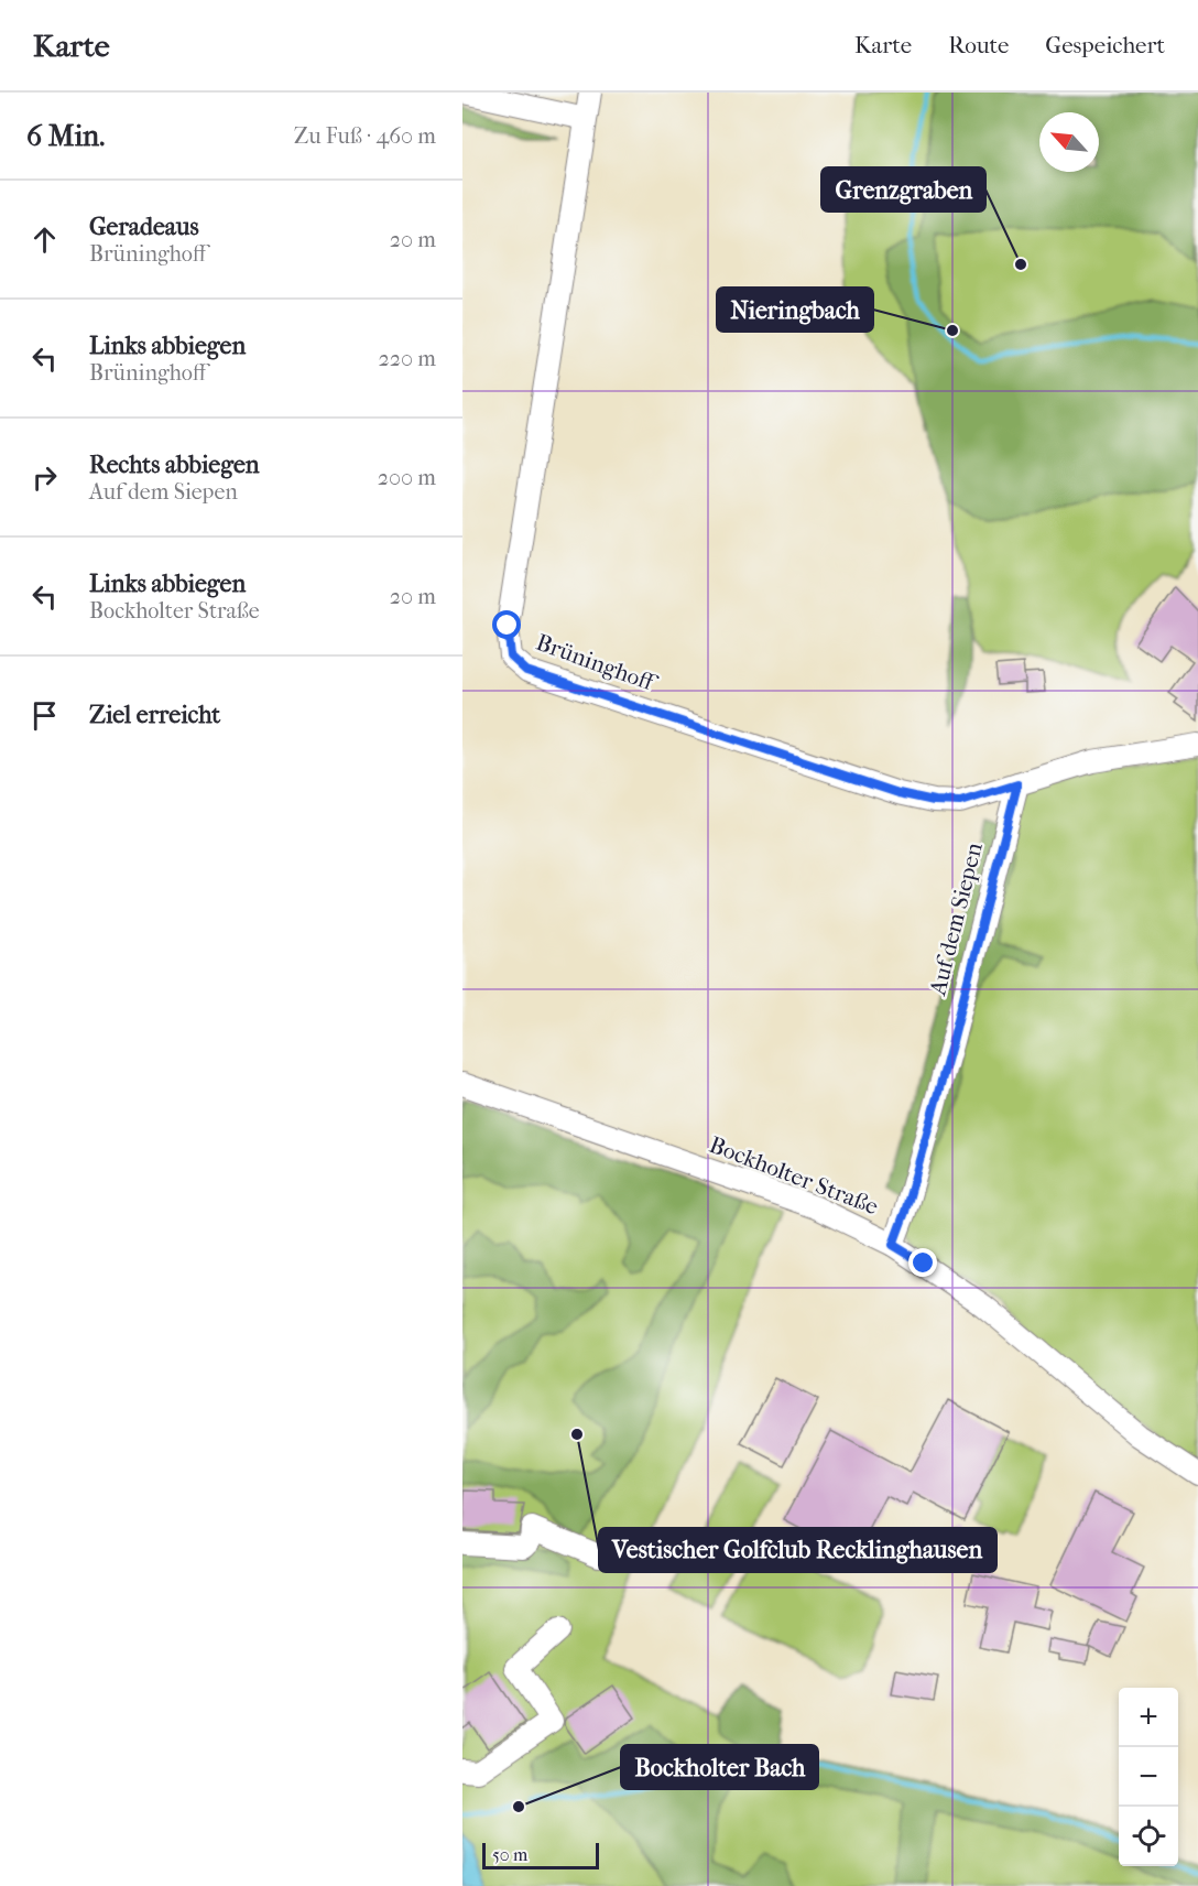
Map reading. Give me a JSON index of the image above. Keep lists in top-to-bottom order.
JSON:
{
  "streets": {
    "street": ["Brüninghoff", "Auf dem Siepen", "Bockholter Straße"]
  },
  "crossings": [
    ["Brüninghoff", "Auf dem Siepen"],
    ["Auf dem Siepen", "Bockholter Straße"]
  ],
  "places": [
    "Grenzgraben",
    "Nieringbach",
    "Vestischer Golfclub Recklinghausen",
    "Bockholter Bach"
  ],
  "scale_bar": "50 m",
  "north": "top left",
  "page": {
    "header": "Karte",
    "nav": ["Karte", "Route", "Gespeichert"],
    "heading": ["6 Min.", "Zu Fuß · 460 m"],
    "list": [
      ["Geradeaus", "Brüninghoff", "20 m"],
      ["Links abbiegen", "Brüninghoff", "220 m"],
      ["Rechts abbiegen", "Auf dem Siepen", "200 m"],
      ["Links abbiegen", "Bockholter Straße", "20 m"],
      "Ziel erreicht"
    ],
    "map_buttons": ["+", "−"],
    "scale": "50 m"
  }
}
